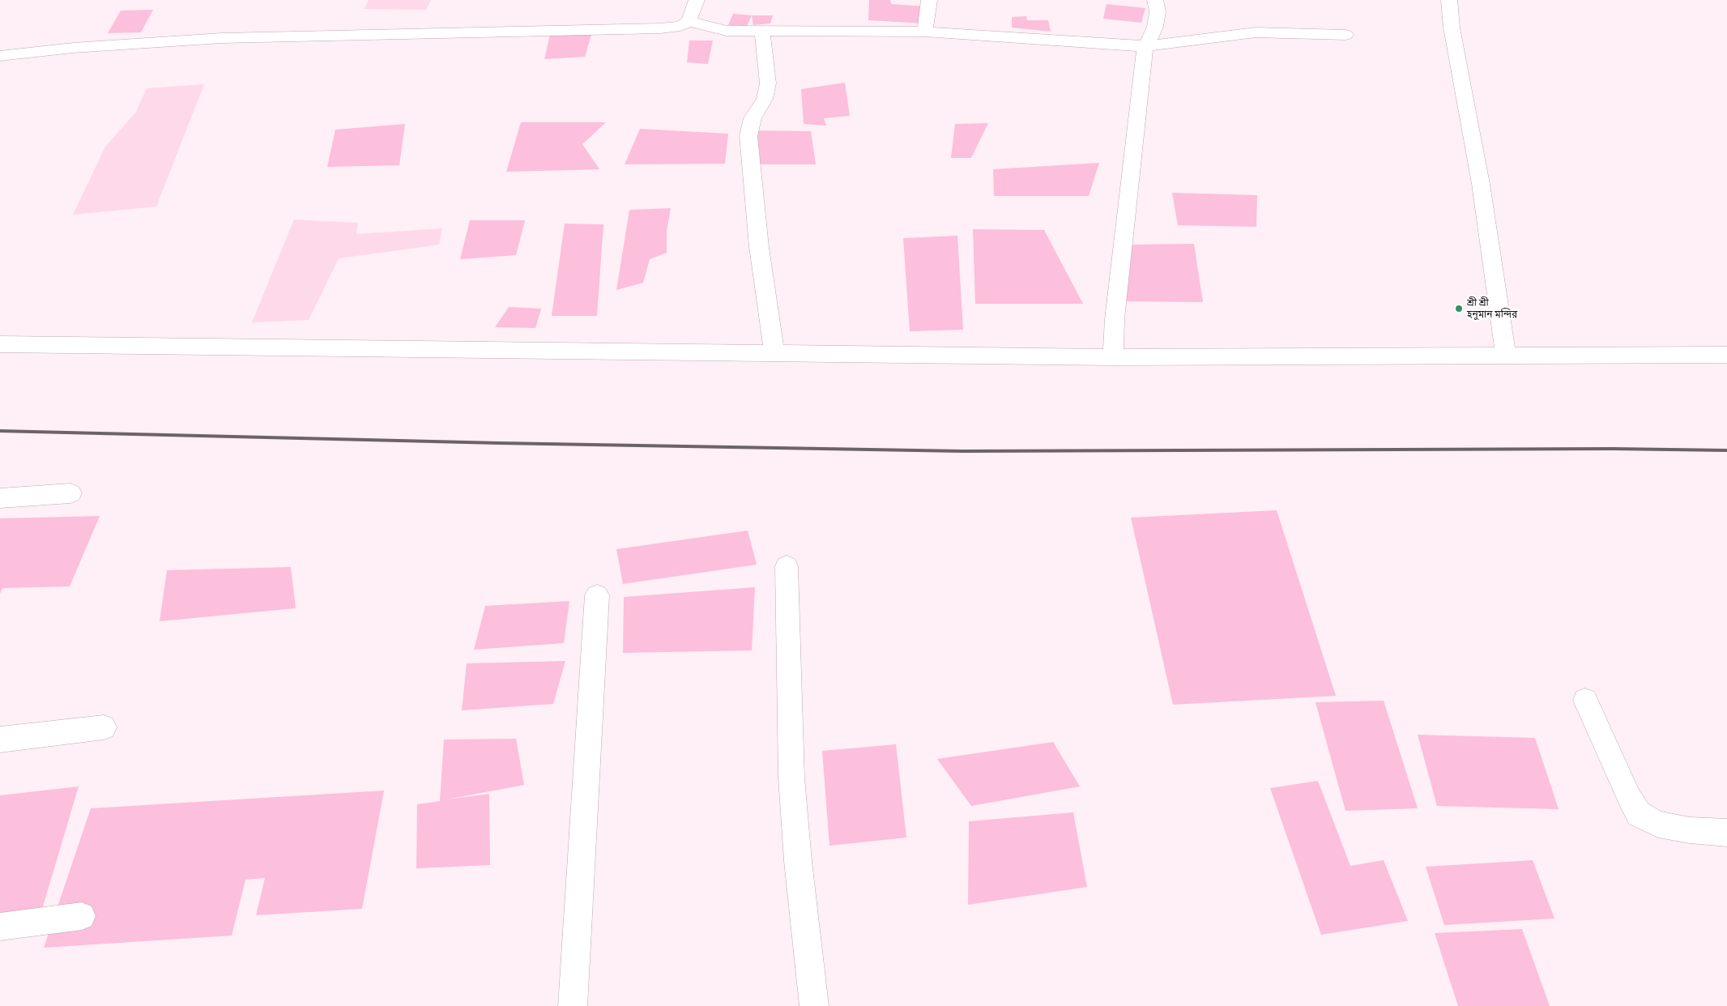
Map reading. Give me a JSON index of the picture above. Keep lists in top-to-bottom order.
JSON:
{
  "places": ["শ্রী শ্রী হনুমান মন্দির"]
}
